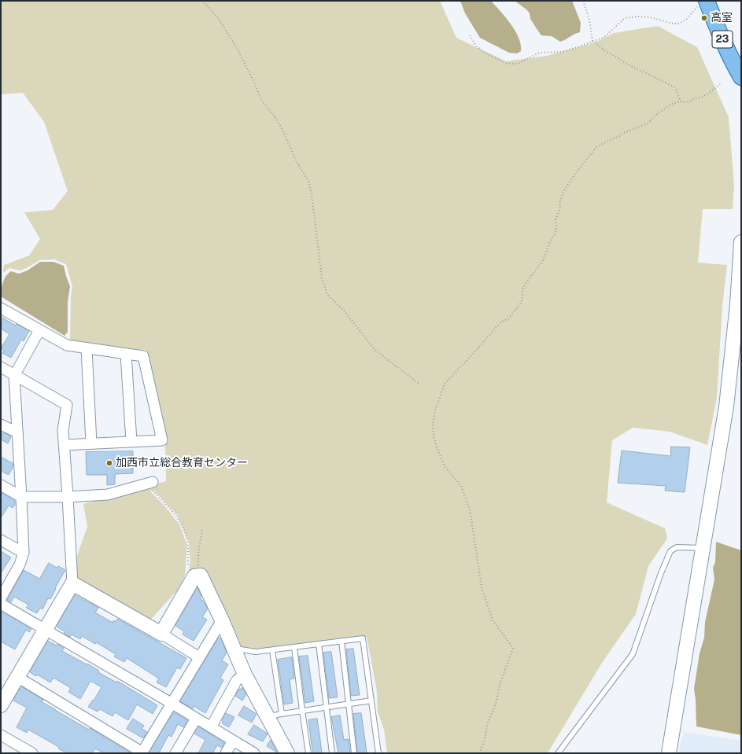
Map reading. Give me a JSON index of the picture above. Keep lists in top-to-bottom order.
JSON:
{
  "streets": {
    "main road": ["23"]
  },
  "places": ["高室", "加西市立総合教育センター"]
}
